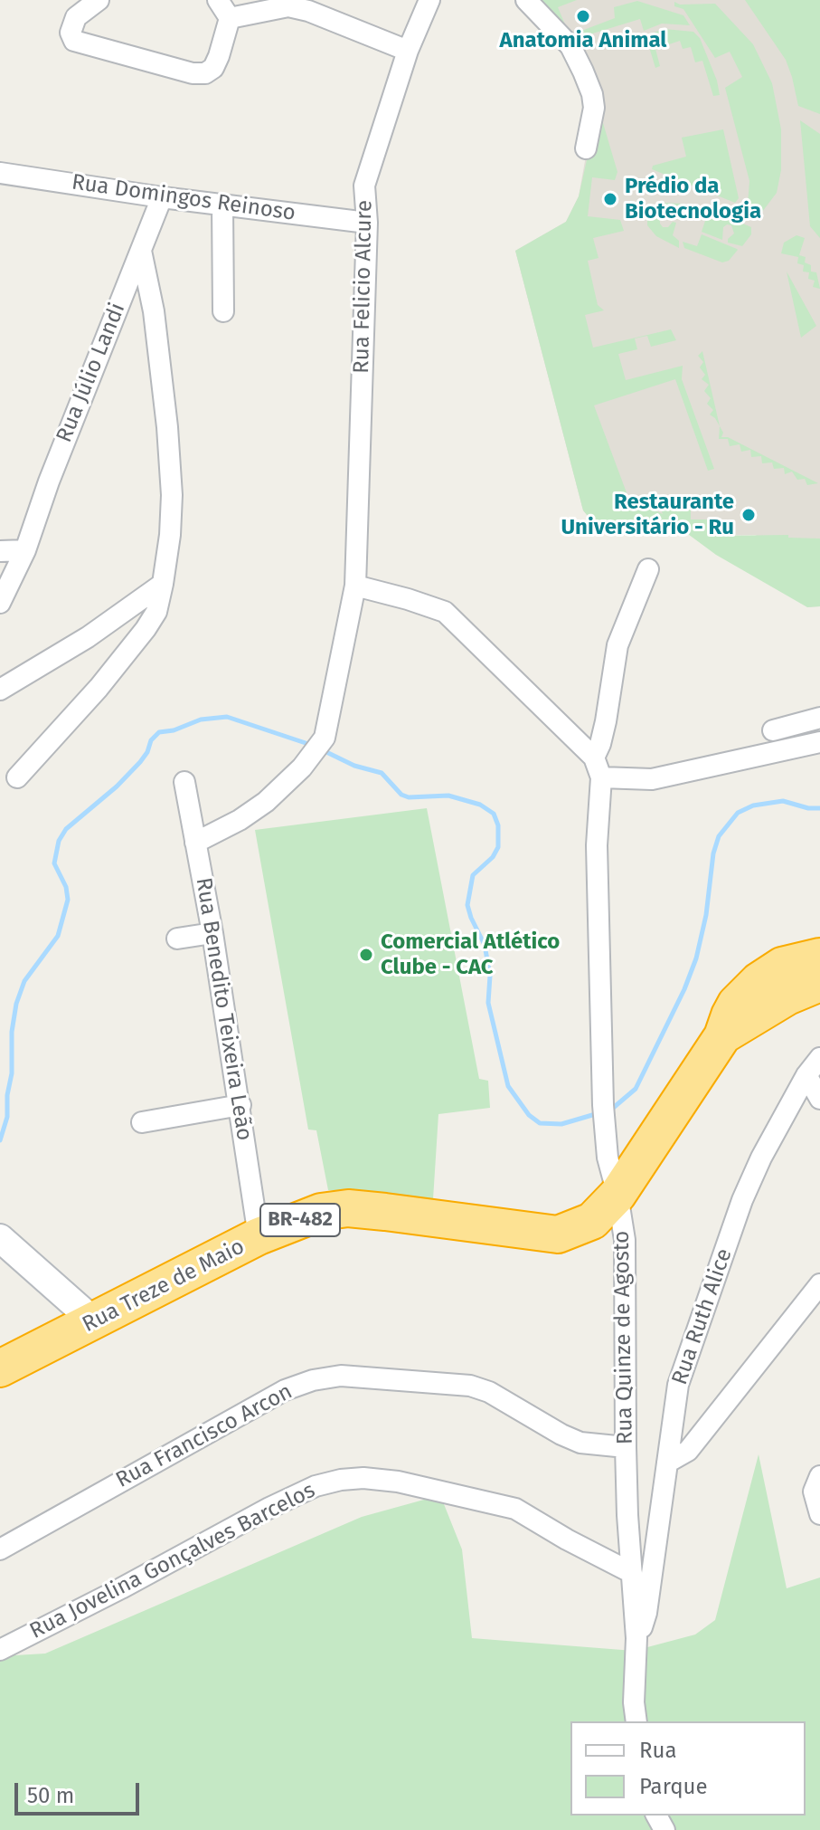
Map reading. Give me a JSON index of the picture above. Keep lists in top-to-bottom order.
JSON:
{
  "streets": {
    "highway": ["BR-482", "Rua Treze de Maio"],
    "street": [
      "Rua Domingos Reinoso",
      "Rua Felicio Alcure",
      "Rua Júlio Landi",
      "Rua Benedito Teixeira Leão",
      "Rua Ruth Alice",
      "Rua Quinze de Agosto",
      "Rua Francisco Arcon",
      "Rua Jovelina Gonçalves Barcelos"
    ]
  },
  "crossings": [
    ["Rua Domingos Reinoso", "Rua Felicio Alcure"],
    ["Rua Domingos Reinoso", "Rua Júlio Landi"],
    ["Rua Felicio Alcure", "Rua Benedito Teixeira Leão"],
    ["Rua Benedito Teixeira Leão", "Rua Treze de Maio"],
    ["BR-482", "Rua Treze de Maio"],
    ["BR-482", "Rua Quinze de Agosto"],
    ["Rua Treze de Maio", "Rua Quinze de Agosto"],
    ["Rua Ruth Alice", "Rua Quinze de Agosto"],
    ["Rua Quinze de Agosto", "Rua Francisco Arcon"],
    ["Rua Quinze de Agosto", "Rua Jovelina Gonçalves Barcelos"]
  ],
  "places": [
    "Anatomia Animal",
    "Prédio da Biotecnologia",
    "Restaurante Universitário - Ru",
    "Comercial Atlético Clube - CAC"
  ],
  "legend": ["Rua", "Parque"],
  "scale_bar": "50 m"
}
